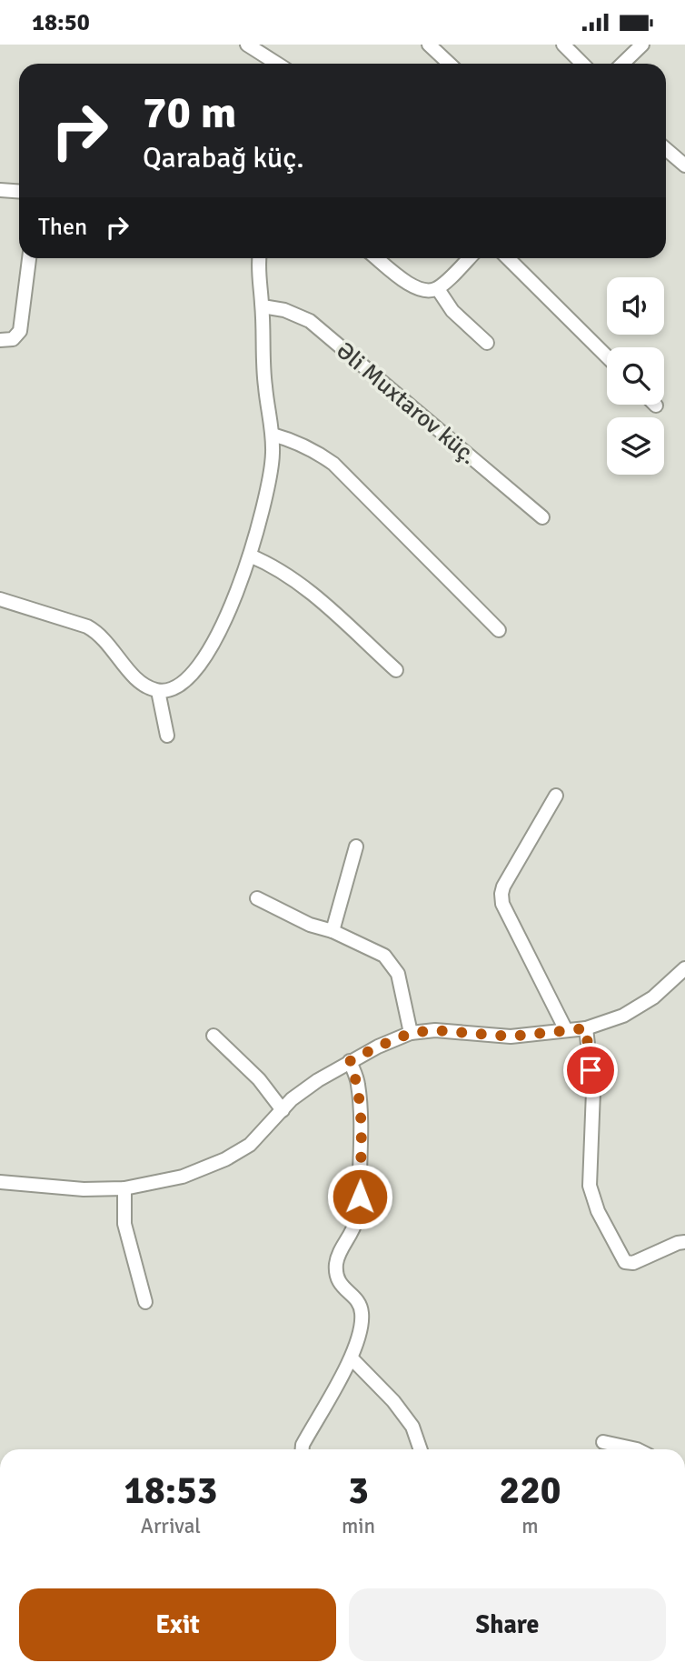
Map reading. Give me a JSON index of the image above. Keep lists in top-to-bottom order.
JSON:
{
  "streets": {
    "street": ["Əli Muxtarov küç."]
  },
  "page": {
    "status": "18:50",
    "turn": ["70 m", "Qarabağ küç."],
    "then": "Then",
    "eta": [
      "18:53",
      "Arrival",
      "3",
      "min",
      "220",
      "m"
    ],
    "buttons": ["Exit", "Share"]
  }
}
